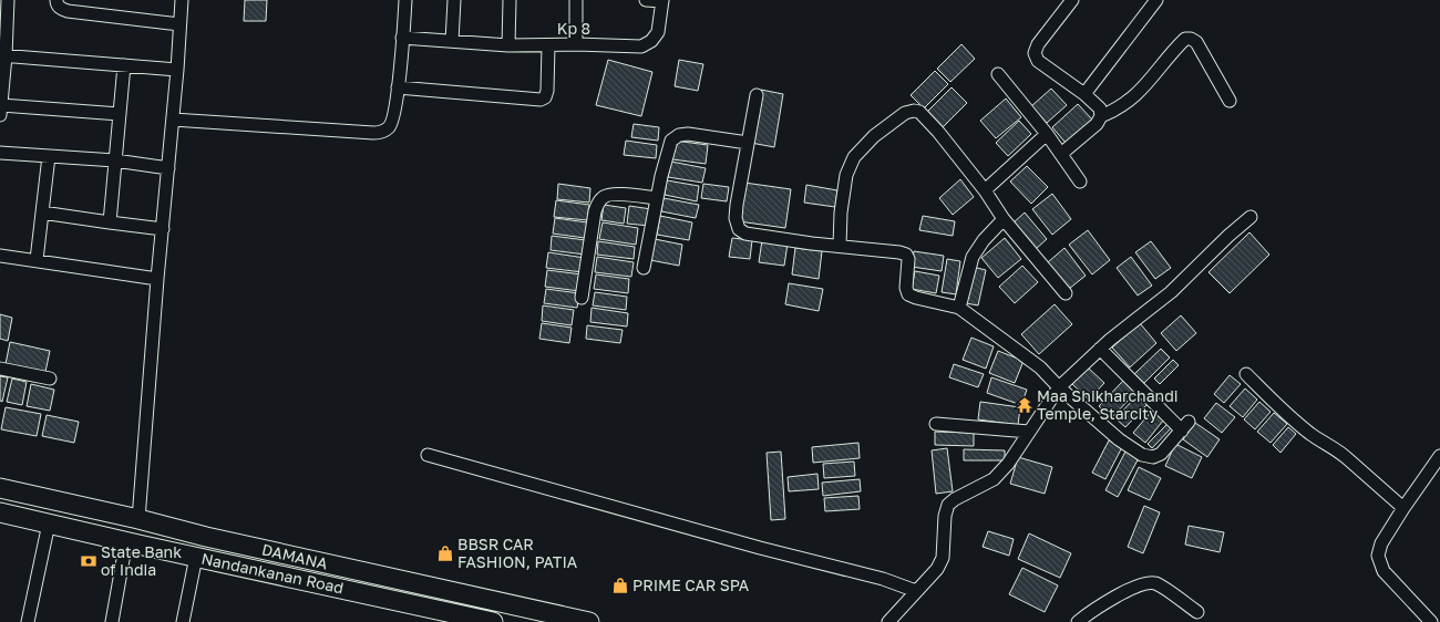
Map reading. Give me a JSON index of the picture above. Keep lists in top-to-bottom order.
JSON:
{
  "streets": {
    "main road": ["DAMANA", "Nandankanan Road"],
    "street": ["Kp 8"]
  },
  "places": {
    "temple": ["Maa Shikharchandi Temple, Starcity"],
    "shop": ["BBSR CAR FASHION, PATIA", "PRIME CAR SPA"],
    "bank": ["State Bank of India"]
  }
}
